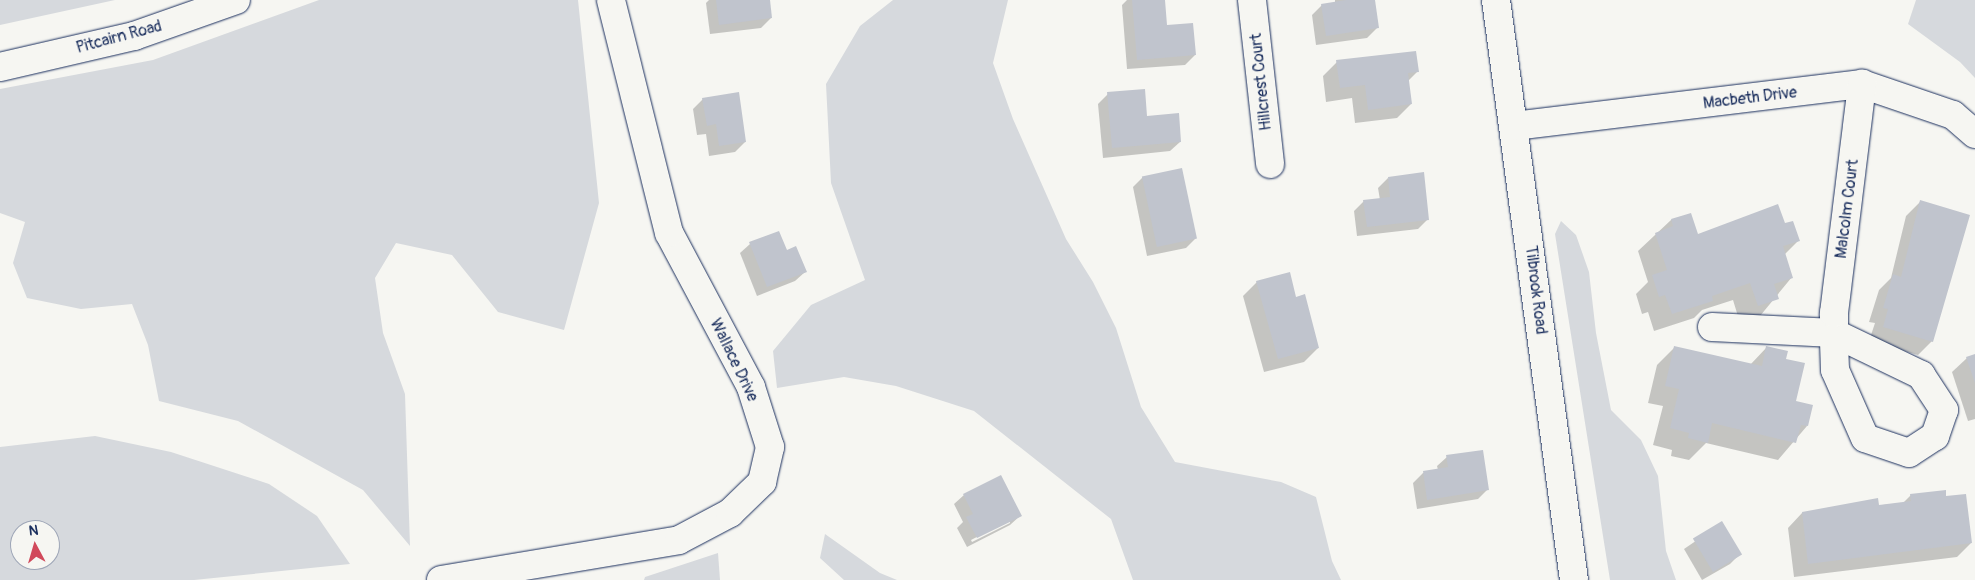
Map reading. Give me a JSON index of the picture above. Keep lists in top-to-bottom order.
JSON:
{
  "streets": {
    "street": [
      "Pitcairn Road",
      "Hillcrest Court",
      "Macbeth Drive",
      "Malcolm Court",
      "Tilbrook Road",
      "Wallace Drive"
    ]
  },
  "crossings": [
    ["Macbeth Drive", "Malcolm Court"],
    ["Macbeth Drive", "Tilbrook Road"]
  ],
  "north": "top"
}
